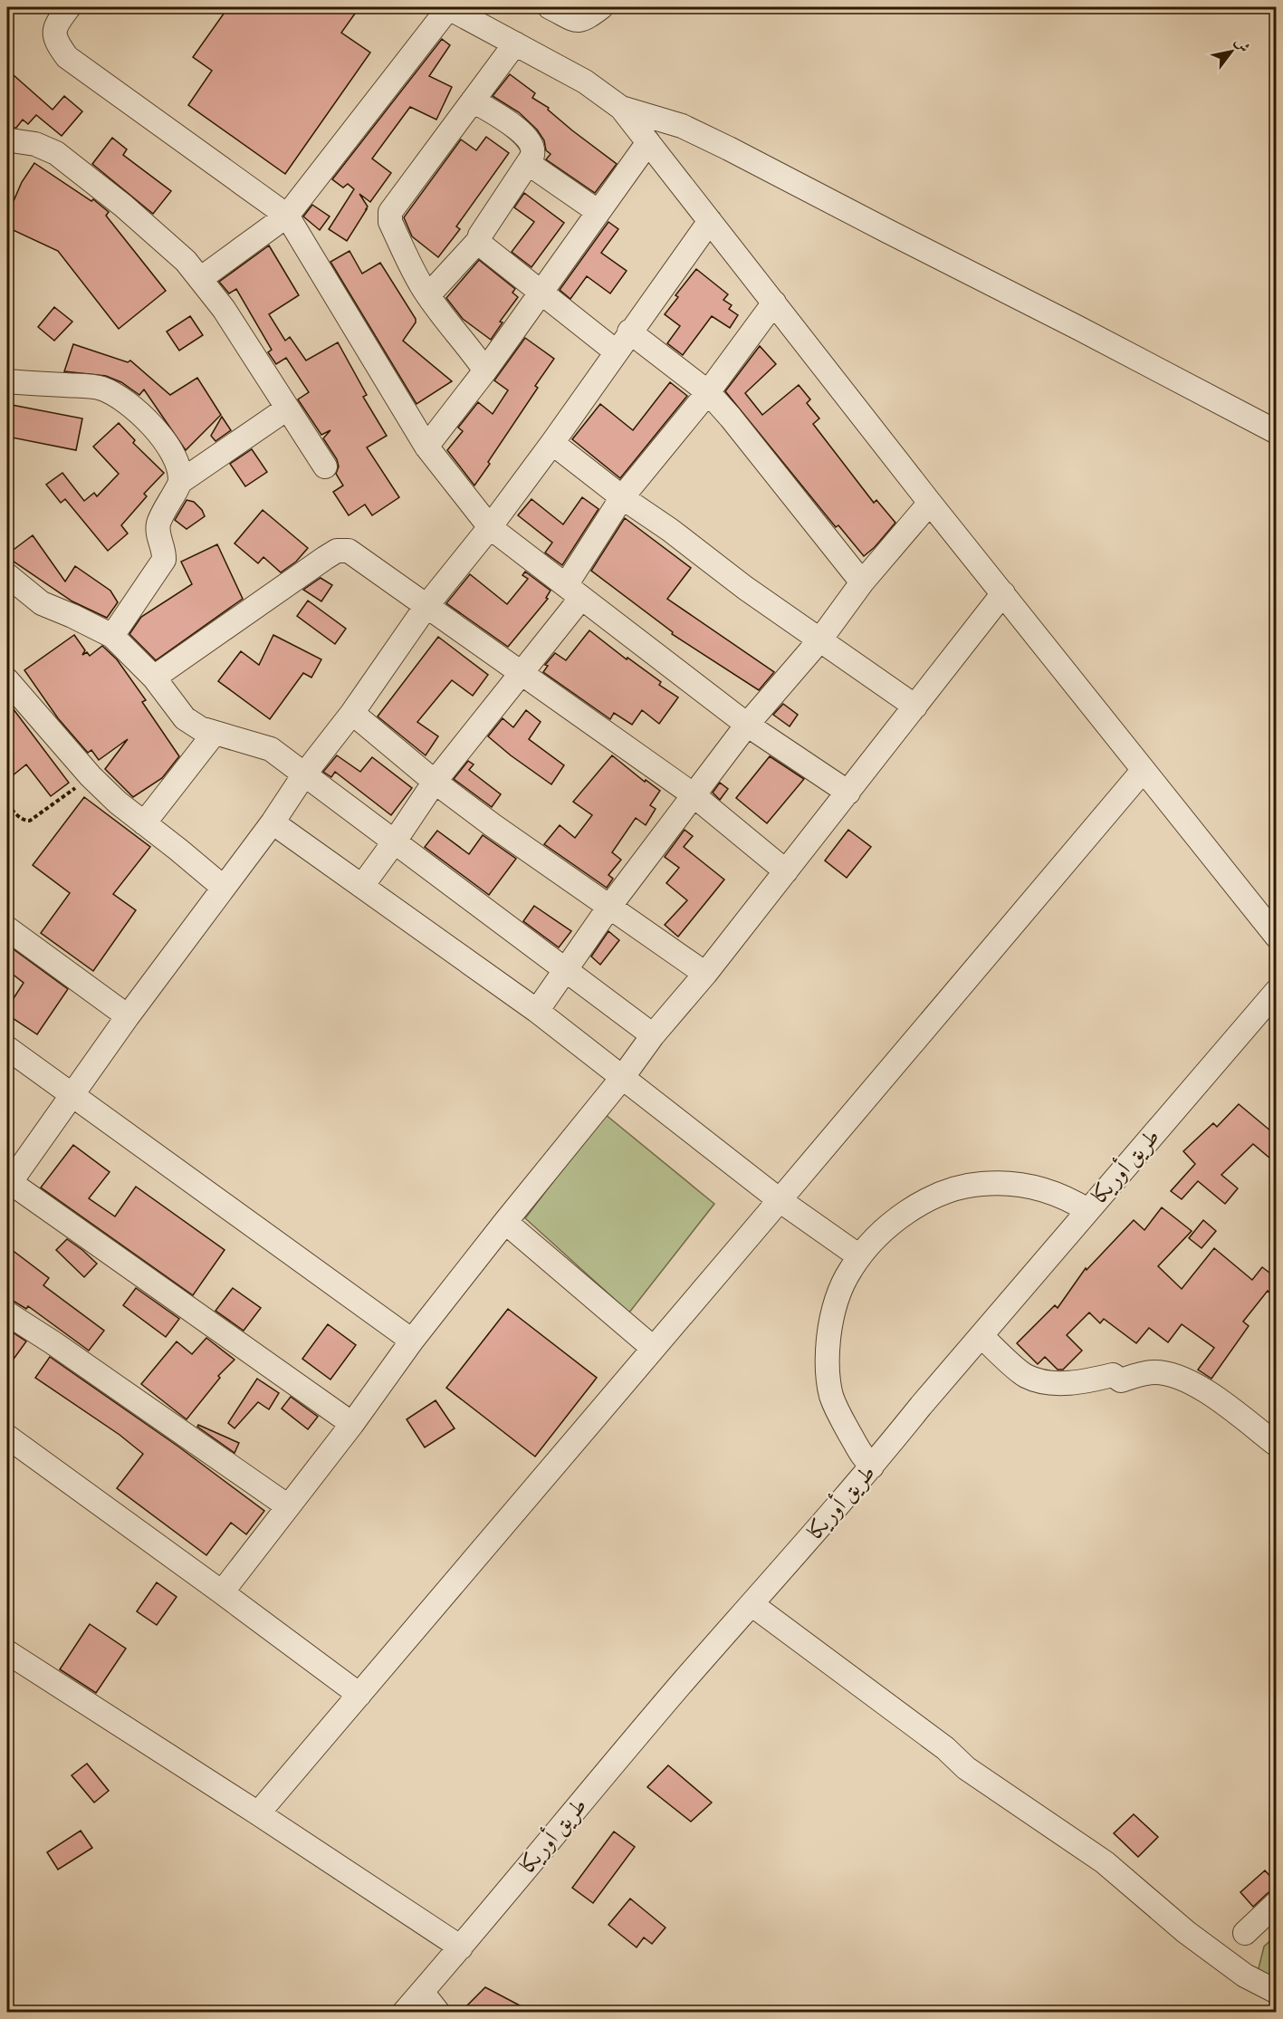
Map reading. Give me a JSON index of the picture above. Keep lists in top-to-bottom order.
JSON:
{
  "streets": {
    "street": ["طريق أوريكا"]
  },
  "north": "top right"
}
